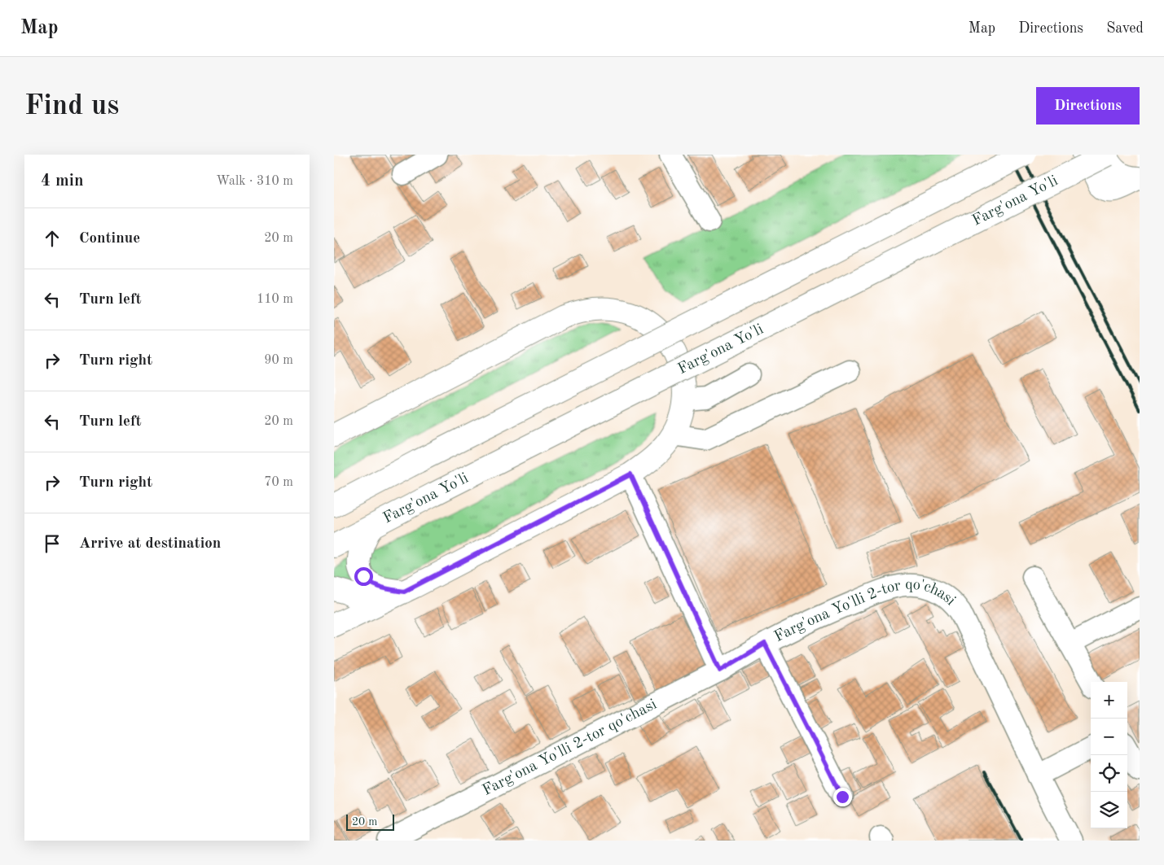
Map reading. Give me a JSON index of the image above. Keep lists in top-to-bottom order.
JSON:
{
  "streets": {
    "main road": ["Farg'ona Yo'li"],
    "street": ["Farg'ona Yo'lli 2-tor qo'chasi"]
  },
  "scale_bar": "20 m",
  "page": {
    "header": "Map",
    "nav": ["Map", "Directions", "Saved"],
    "buttons": "Directions",
    "title": "Find us",
    "heading": ["4 min", "Walk · 310 m"],
    "list": [
      ["Continue", "20 m"],
      ["Turn left", "110 m"],
      ["Turn right", "90 m"],
      ["Turn left", "20 m"],
      ["Turn right", "70 m"],
      "Arrive at destination"
    ],
    "map_buttons": ["+", "−"],
    "scale": "20 m"
  }
}
